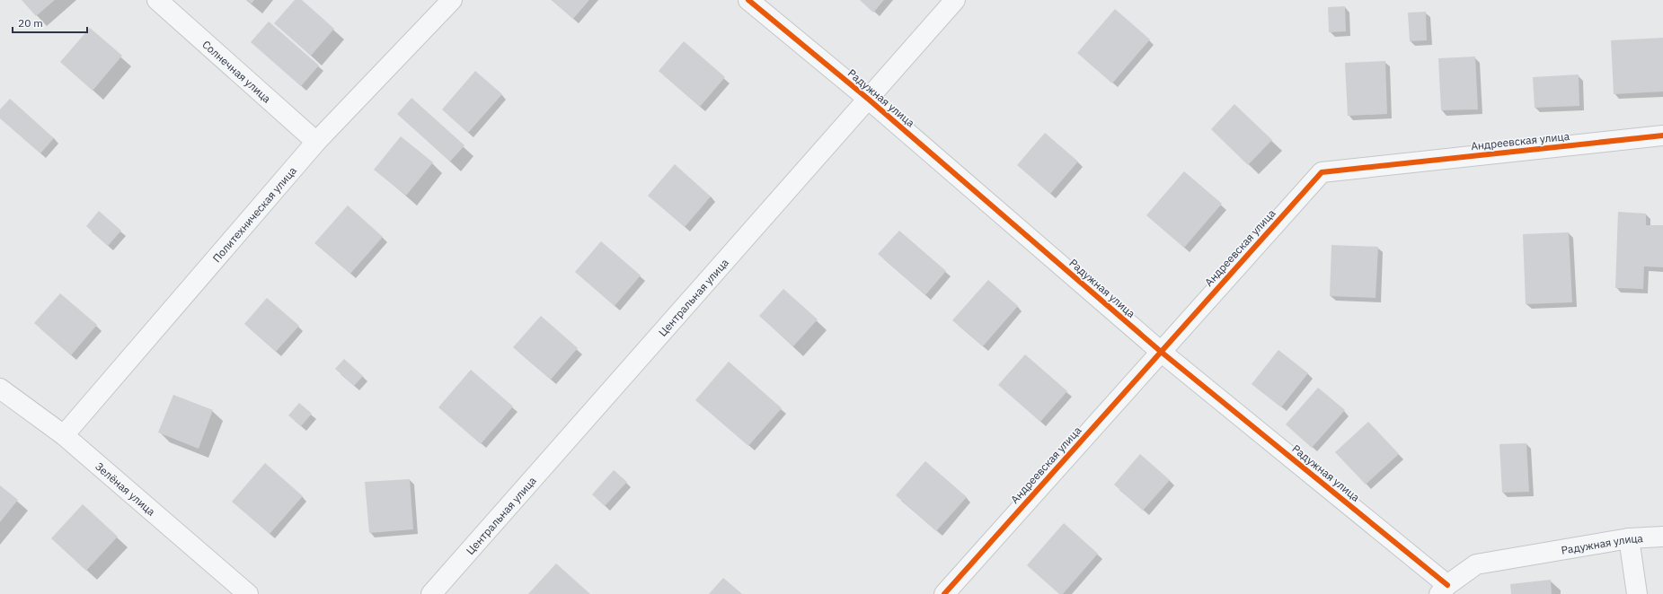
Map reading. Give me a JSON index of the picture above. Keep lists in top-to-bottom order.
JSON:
{
  "streets": {
    "street": [
      "Солнечная улица",
      "Радужная улица",
      "Андреевская улица",
      "Политехническая улица",
      "Центральная улица",
      "Зелёная улица"
    ]
  },
  "crossings": [
    ["Солнечная улица", "Политехническая улица"],
    ["Радужная улица", "Андреевская улица"],
    ["Радужная улица", "Центральная улица"],
    ["Политехническая улица", "Зелёная улица"]
  ],
  "scale_bar": "20 m"
}
